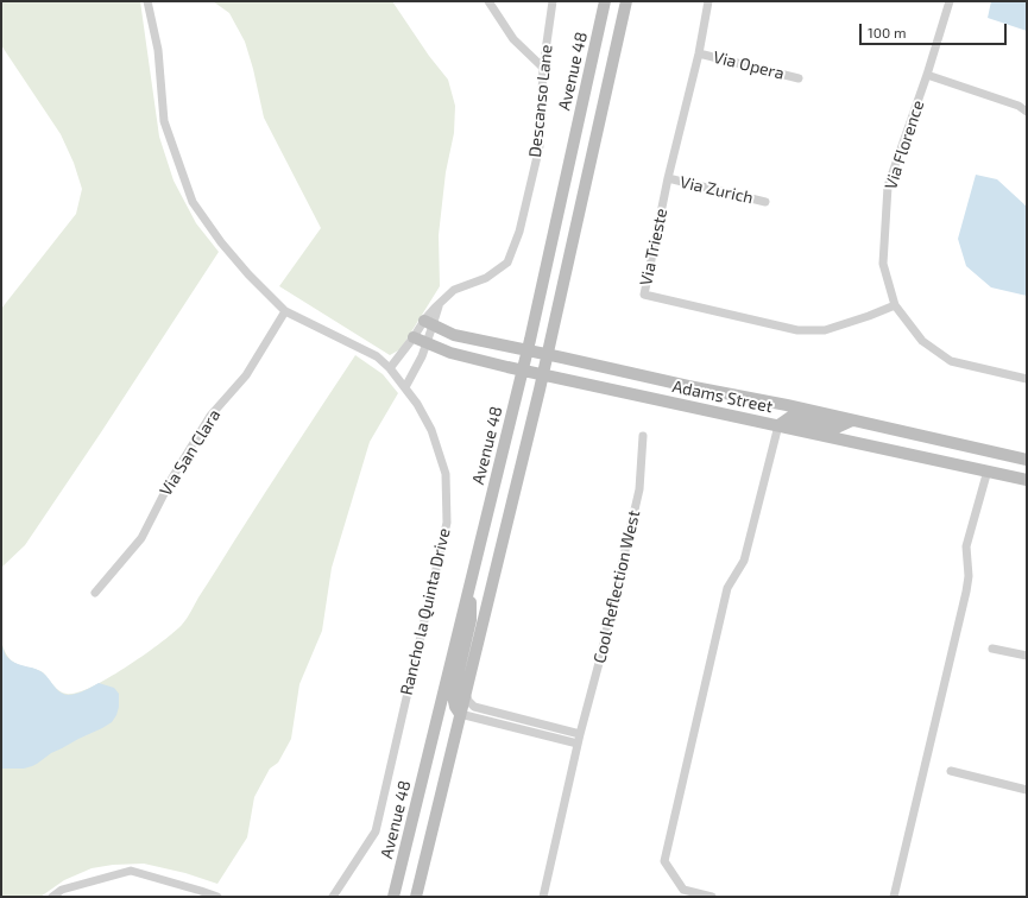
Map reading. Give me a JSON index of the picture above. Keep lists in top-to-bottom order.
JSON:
{
  "streets": {
    "main road": ["Avenue 48", "Adams Street"],
    "street": [
      "Via Opera",
      "Descanso Lane",
      "Via Florence",
      "Via Zurich",
      "Via Trieste",
      "Via San Clara",
      "Cool Reflection West",
      "Rancho la Quinta Drive"
    ]
  },
  "crossings": [
    ["Via Opera", "Via Trieste"],
    ["Avenue 48", "Adams Street"],
    ["Descanso Lane", "Adams Street"],
    ["Via Florence", "Via Trieste"],
    ["Via Zurich", "Via Trieste"],
    ["Via San Clara", "Rancho la Quinta Drive"]
  ],
  "scale_bar": "100 m"
}
